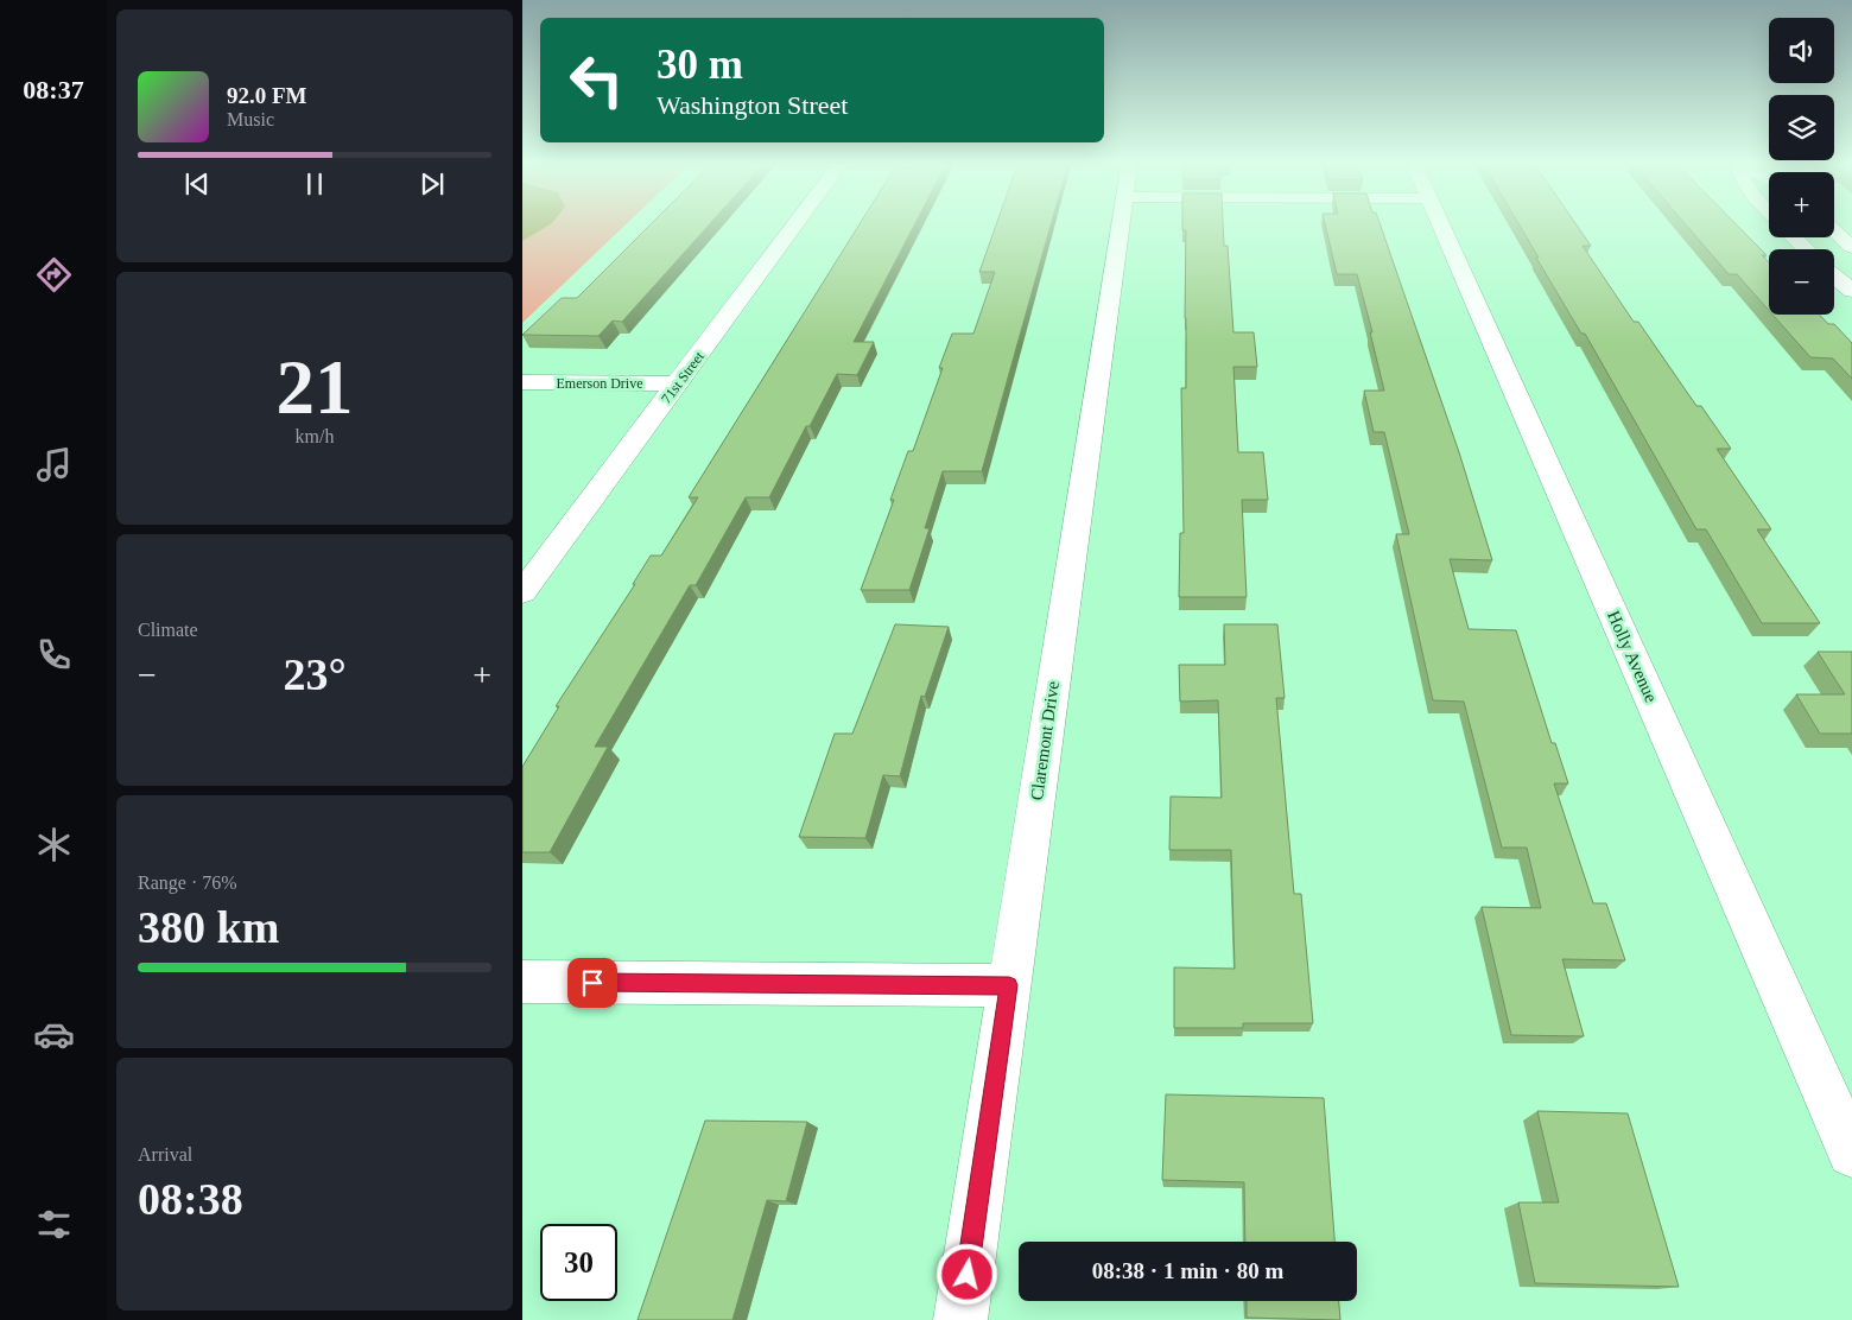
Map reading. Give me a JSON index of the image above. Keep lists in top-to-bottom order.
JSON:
{
  "streets": {
    "street": [
      "71st Street",
      "Emerson Drive",
      "Holly Avenue",
      "Claremont Drive"
    ]
  },
  "crossings": [
    ["71st Street", "Emerson Drive"]
  ],
  "page": {
    "tabs": "08:37",
    "map_buttons": ["+", "−"],
    "turn": ["30 m", "Washington Street"],
    "song": ["92.0 FM", "Music"],
    "tile": [
      ["21", "km/h"],
      "Climate",
      ["Range · 76%", "380 km"],
      ["Arrival", "08:38"]
    ],
    "heat": ["−", "23°", "+"],
    "limit": "30",
    "trip": "08:38 · 1 min · 80 m"
  }
}
